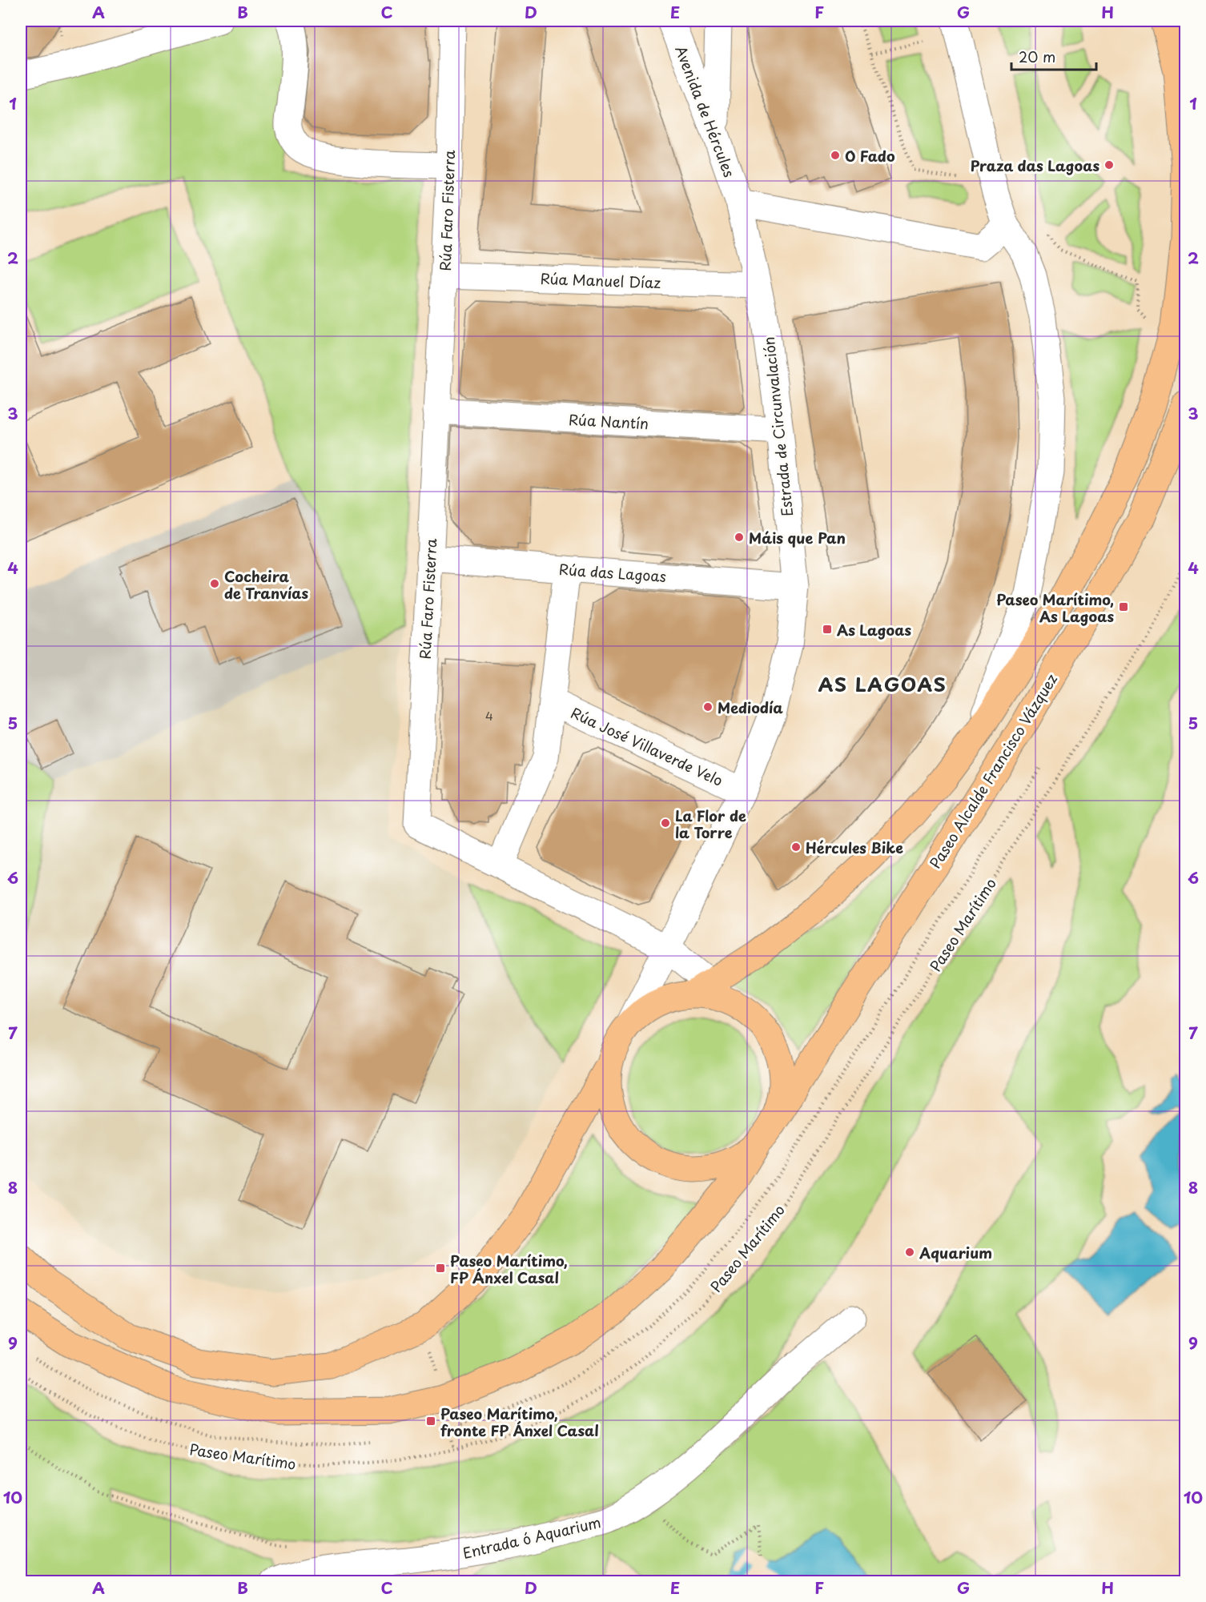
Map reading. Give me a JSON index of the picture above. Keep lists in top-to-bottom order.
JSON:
{
  "streets": {
    "main road": ["Paseo Alcalde Francisco Vázquez"],
    "street": [
      "Avenida de Hércules",
      "Rúa Faro Fisterra",
      "Rúa Manuel Díaz",
      "Rúa Nantín",
      "Estrada de Circunvalación",
      "Rúa das Lagoas",
      "Rúa José Villaverde Velo",
      "Entrada ó Aquarium"
    ],
    "path": ["Paseo Marítimo"]
  },
  "crossings": [
    ["Avenida de Hércules", "Estrada de Circunvalación"],
    ["Rúa Faro Fisterra", "Rúa Manuel Díaz"],
    ["Rúa Faro Fisterra", "Rúa Nantín"],
    ["Rúa Faro Fisterra", "Estrada de Circunvalación"],
    ["Rúa Faro Fisterra", "Rúa das Lagoas"],
    ["Rúa Manuel Díaz", "Estrada de Circunvalación"],
    ["Rúa Nantín", "Estrada de Circunvalación"],
    ["Estrada de Circunvalación", "Rúa das Lagoas"],
    ["Estrada de Circunvalación", "Rúa José Villaverde Velo"]
  ],
  "districts": ["AS LAGOAS"],
  "places": {
    "other": [
      "O Fado",
      "Praza das Lagoas",
      "Máis que Pan",
      "Cocheira de Tranvías",
      "Mediodía",
      "La Flor de la Torre",
      "Hércules Bike",
      "Aquarium"
    ],
    "transit": [
      "Paseo Marítimo, As Lagoas",
      "As Lagoas",
      "Paseo Marítimo, FP Ánxel Casal",
      "Paseo Marítimo, fronte FP Ánxel Casal"
    ]
  },
  "house_numbers": ["4"],
  "scale_bar": "20 m",
  "grid": {
    "columns": [
      "A",
      "B",
      "C",
      "D",
      "E",
      "F",
      "G",
      "H"
    ],
    "rows": [
      "1",
      "2",
      "3",
      "4",
      "5",
      "6",
      "7",
      "8",
      "9",
      "10"
    ]
  }
}
